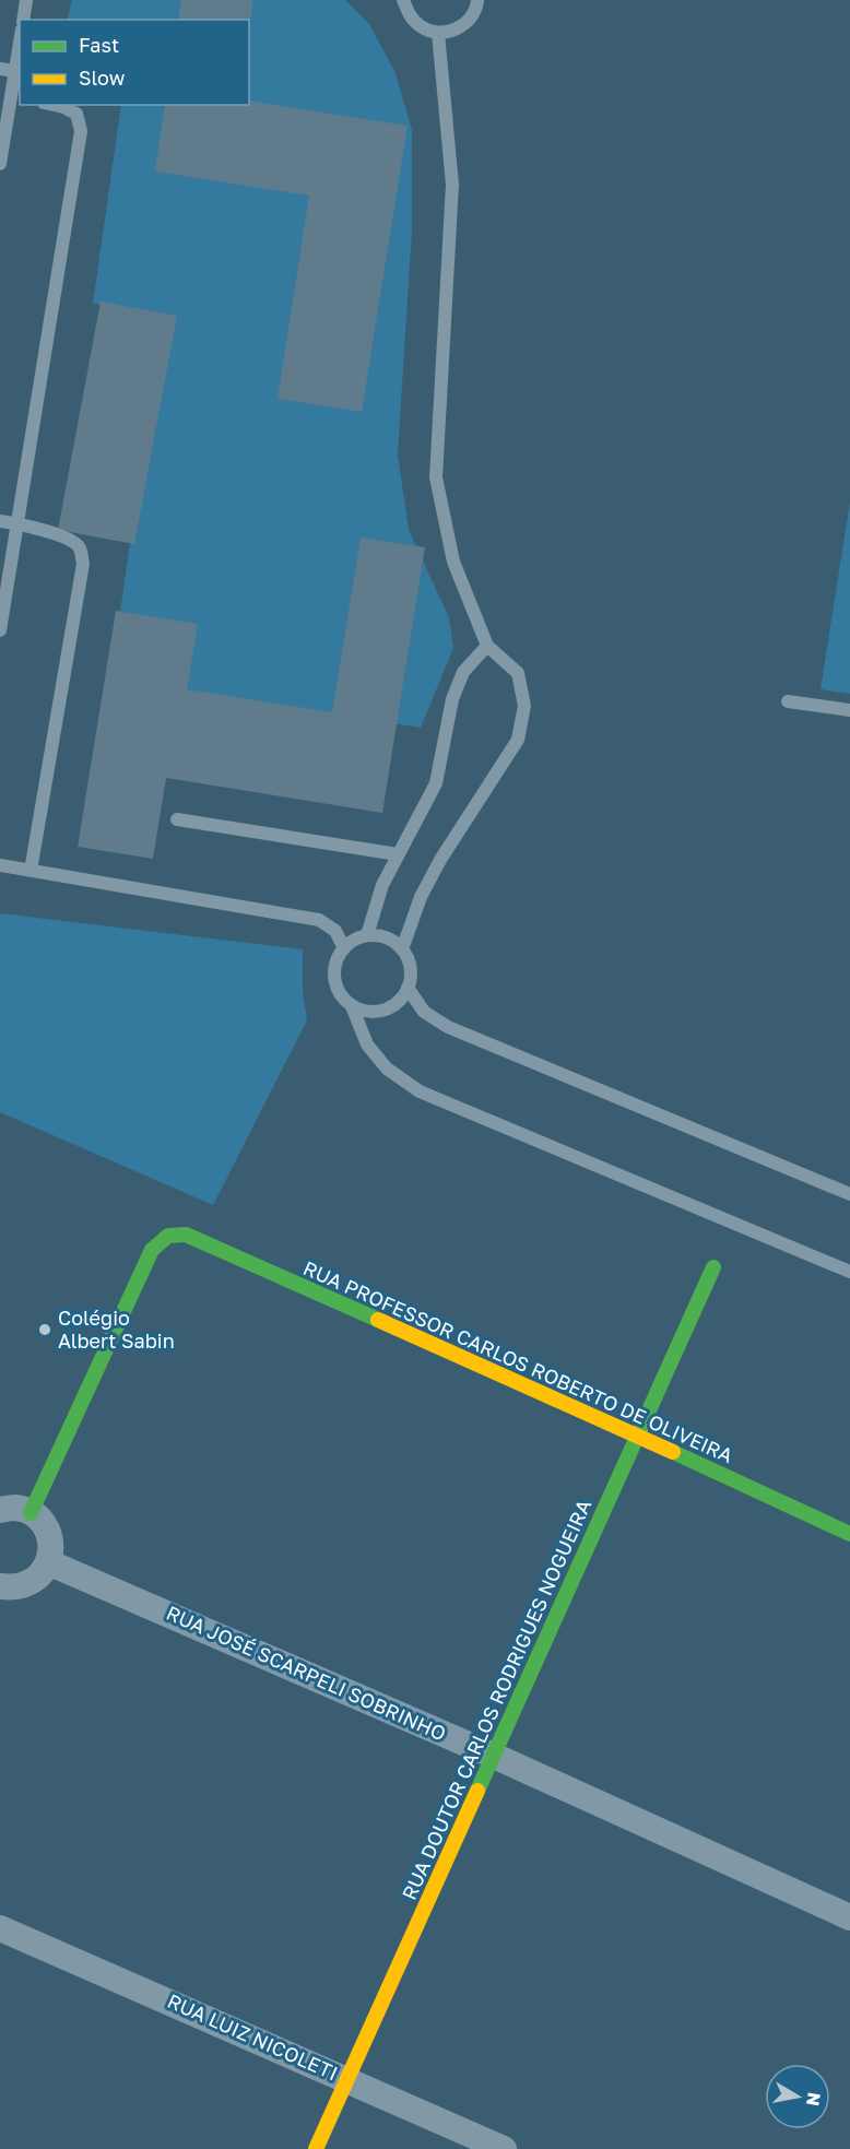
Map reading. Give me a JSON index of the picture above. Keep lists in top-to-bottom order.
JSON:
{
  "streets": {
    "street": [
      "RUA PROFESSOR CARLOS ROBERTO DE OLIVEIRA",
      "RUA JOSÉ SCARPELI SOBRINHO",
      "RUA DOUTOR CARLOS RODRIGUES NOGUEIRA",
      "RUA LUIZ NICOLETI"
    ]
  },
  "crossings": [
    ["RUA PROFESSOR CARLOS ROBERTO DE OLIVEIRA", "RUA DOUTOR CARLOS RODRIGUES NOGUEIRA"],
    ["RUA JOSÉ SCARPELI SOBRINHO", "RUA DOUTOR CARLOS RODRIGUES NOGUEIRA"],
    ["RUA DOUTOR CARLOS RODRIGUES NOGUEIRA", "RUA LUIZ NICOLETI"]
  ],
  "places": ["Colégio Albert Sabin"],
  "legend": ["Fast", "Slow"],
  "north": "right"
}
